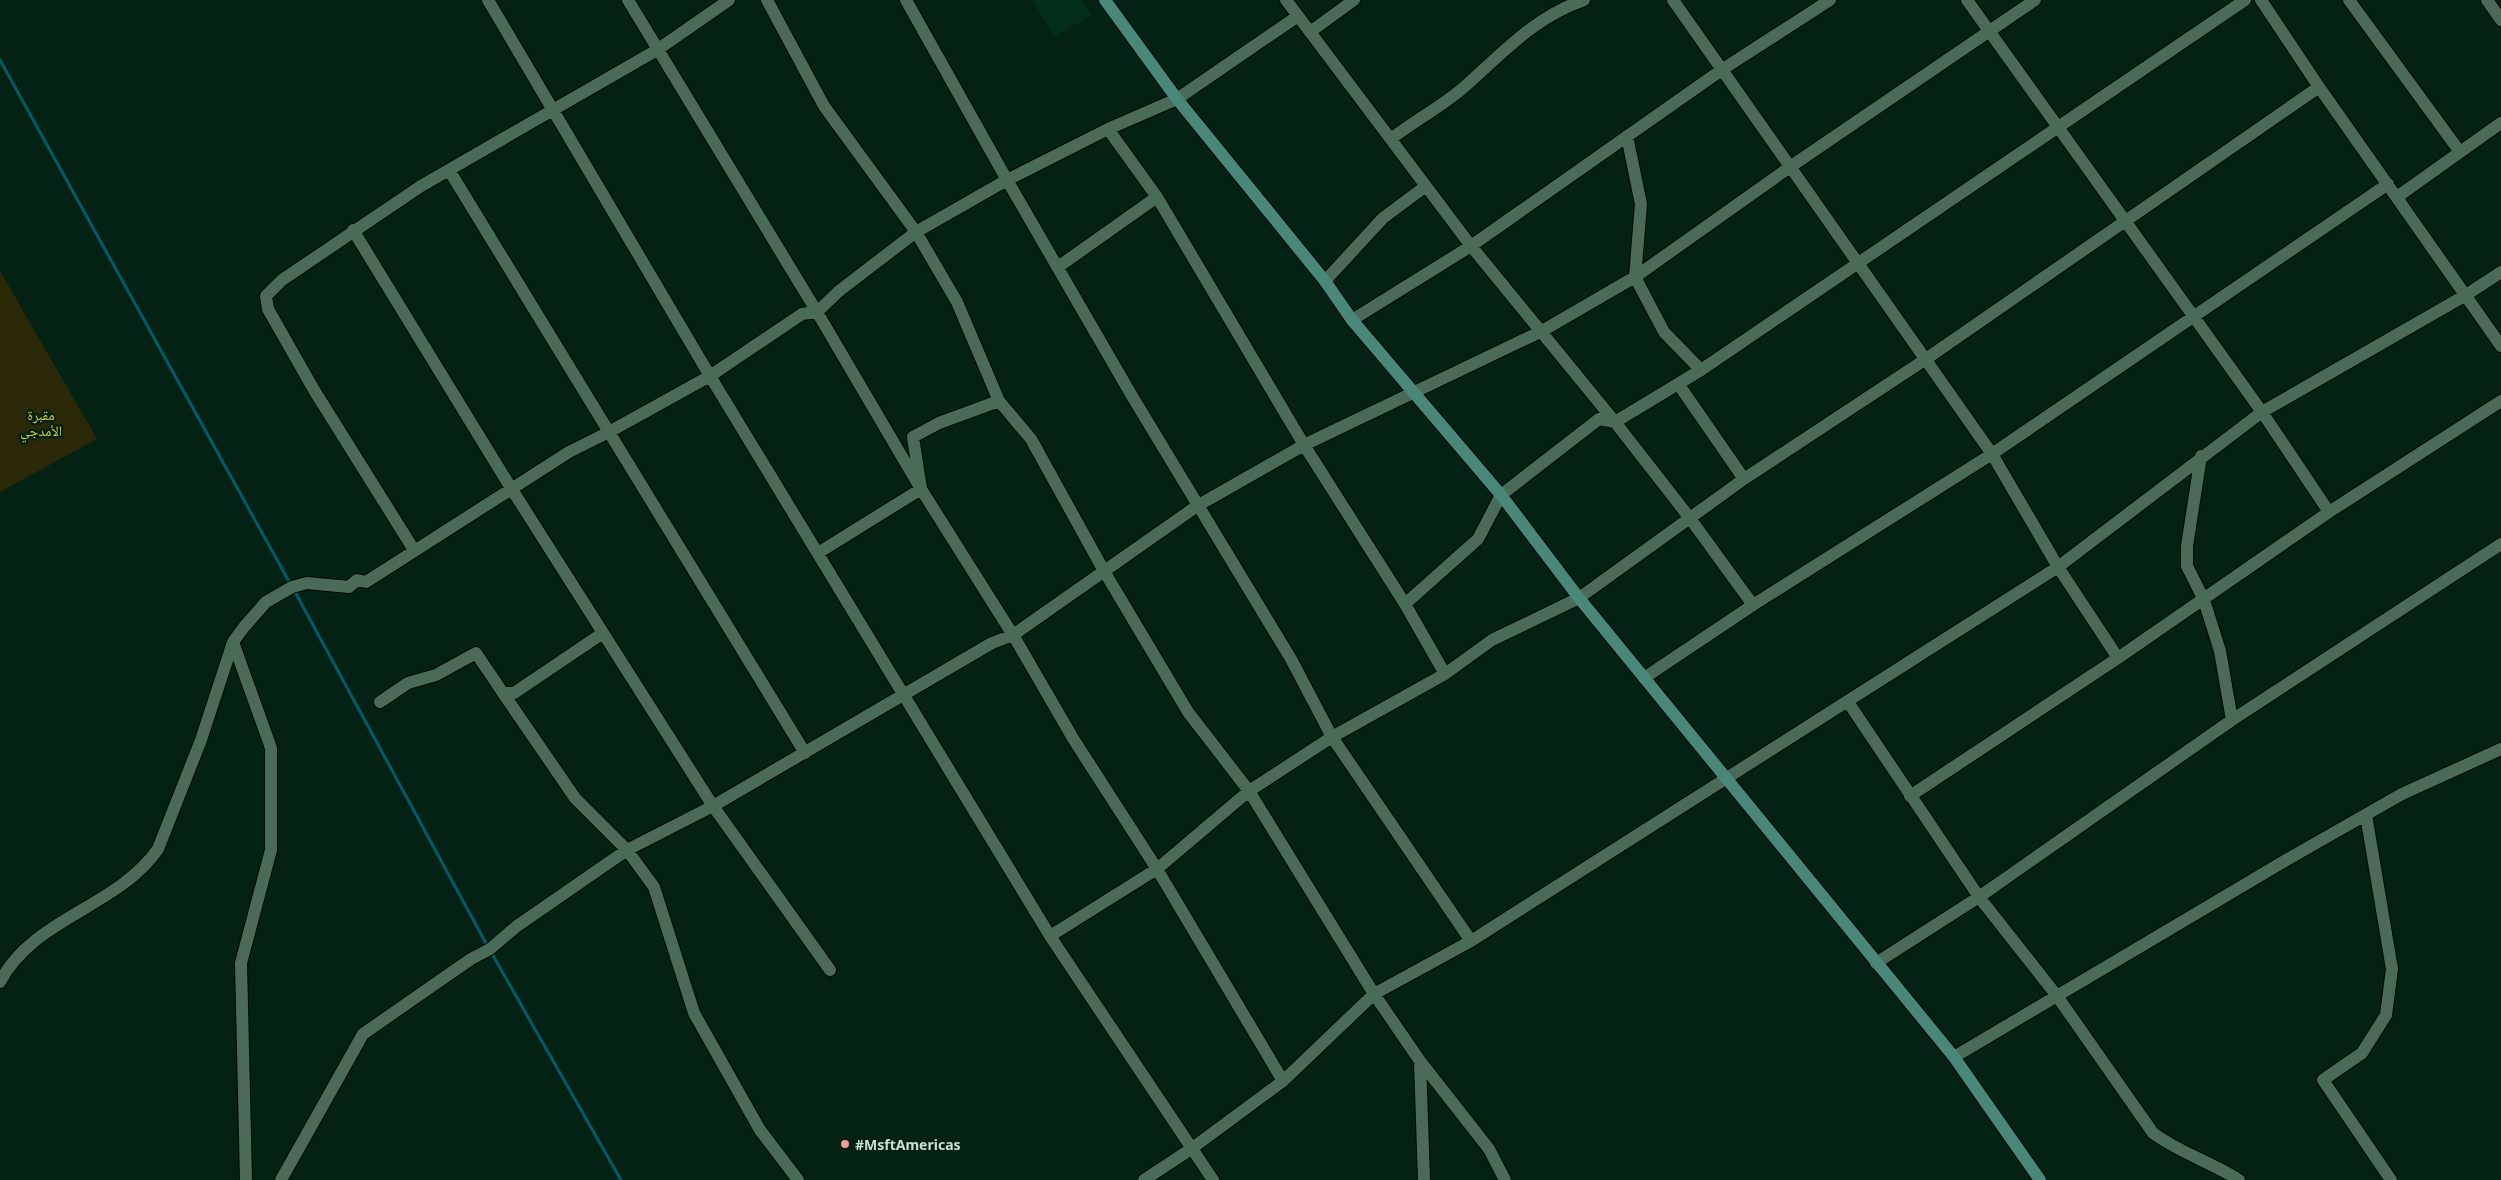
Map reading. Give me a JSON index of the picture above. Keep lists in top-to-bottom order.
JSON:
{
  "parks": ["مقبرة الأمدجي"],
  "places": ["#MsftAmericas"]
}
